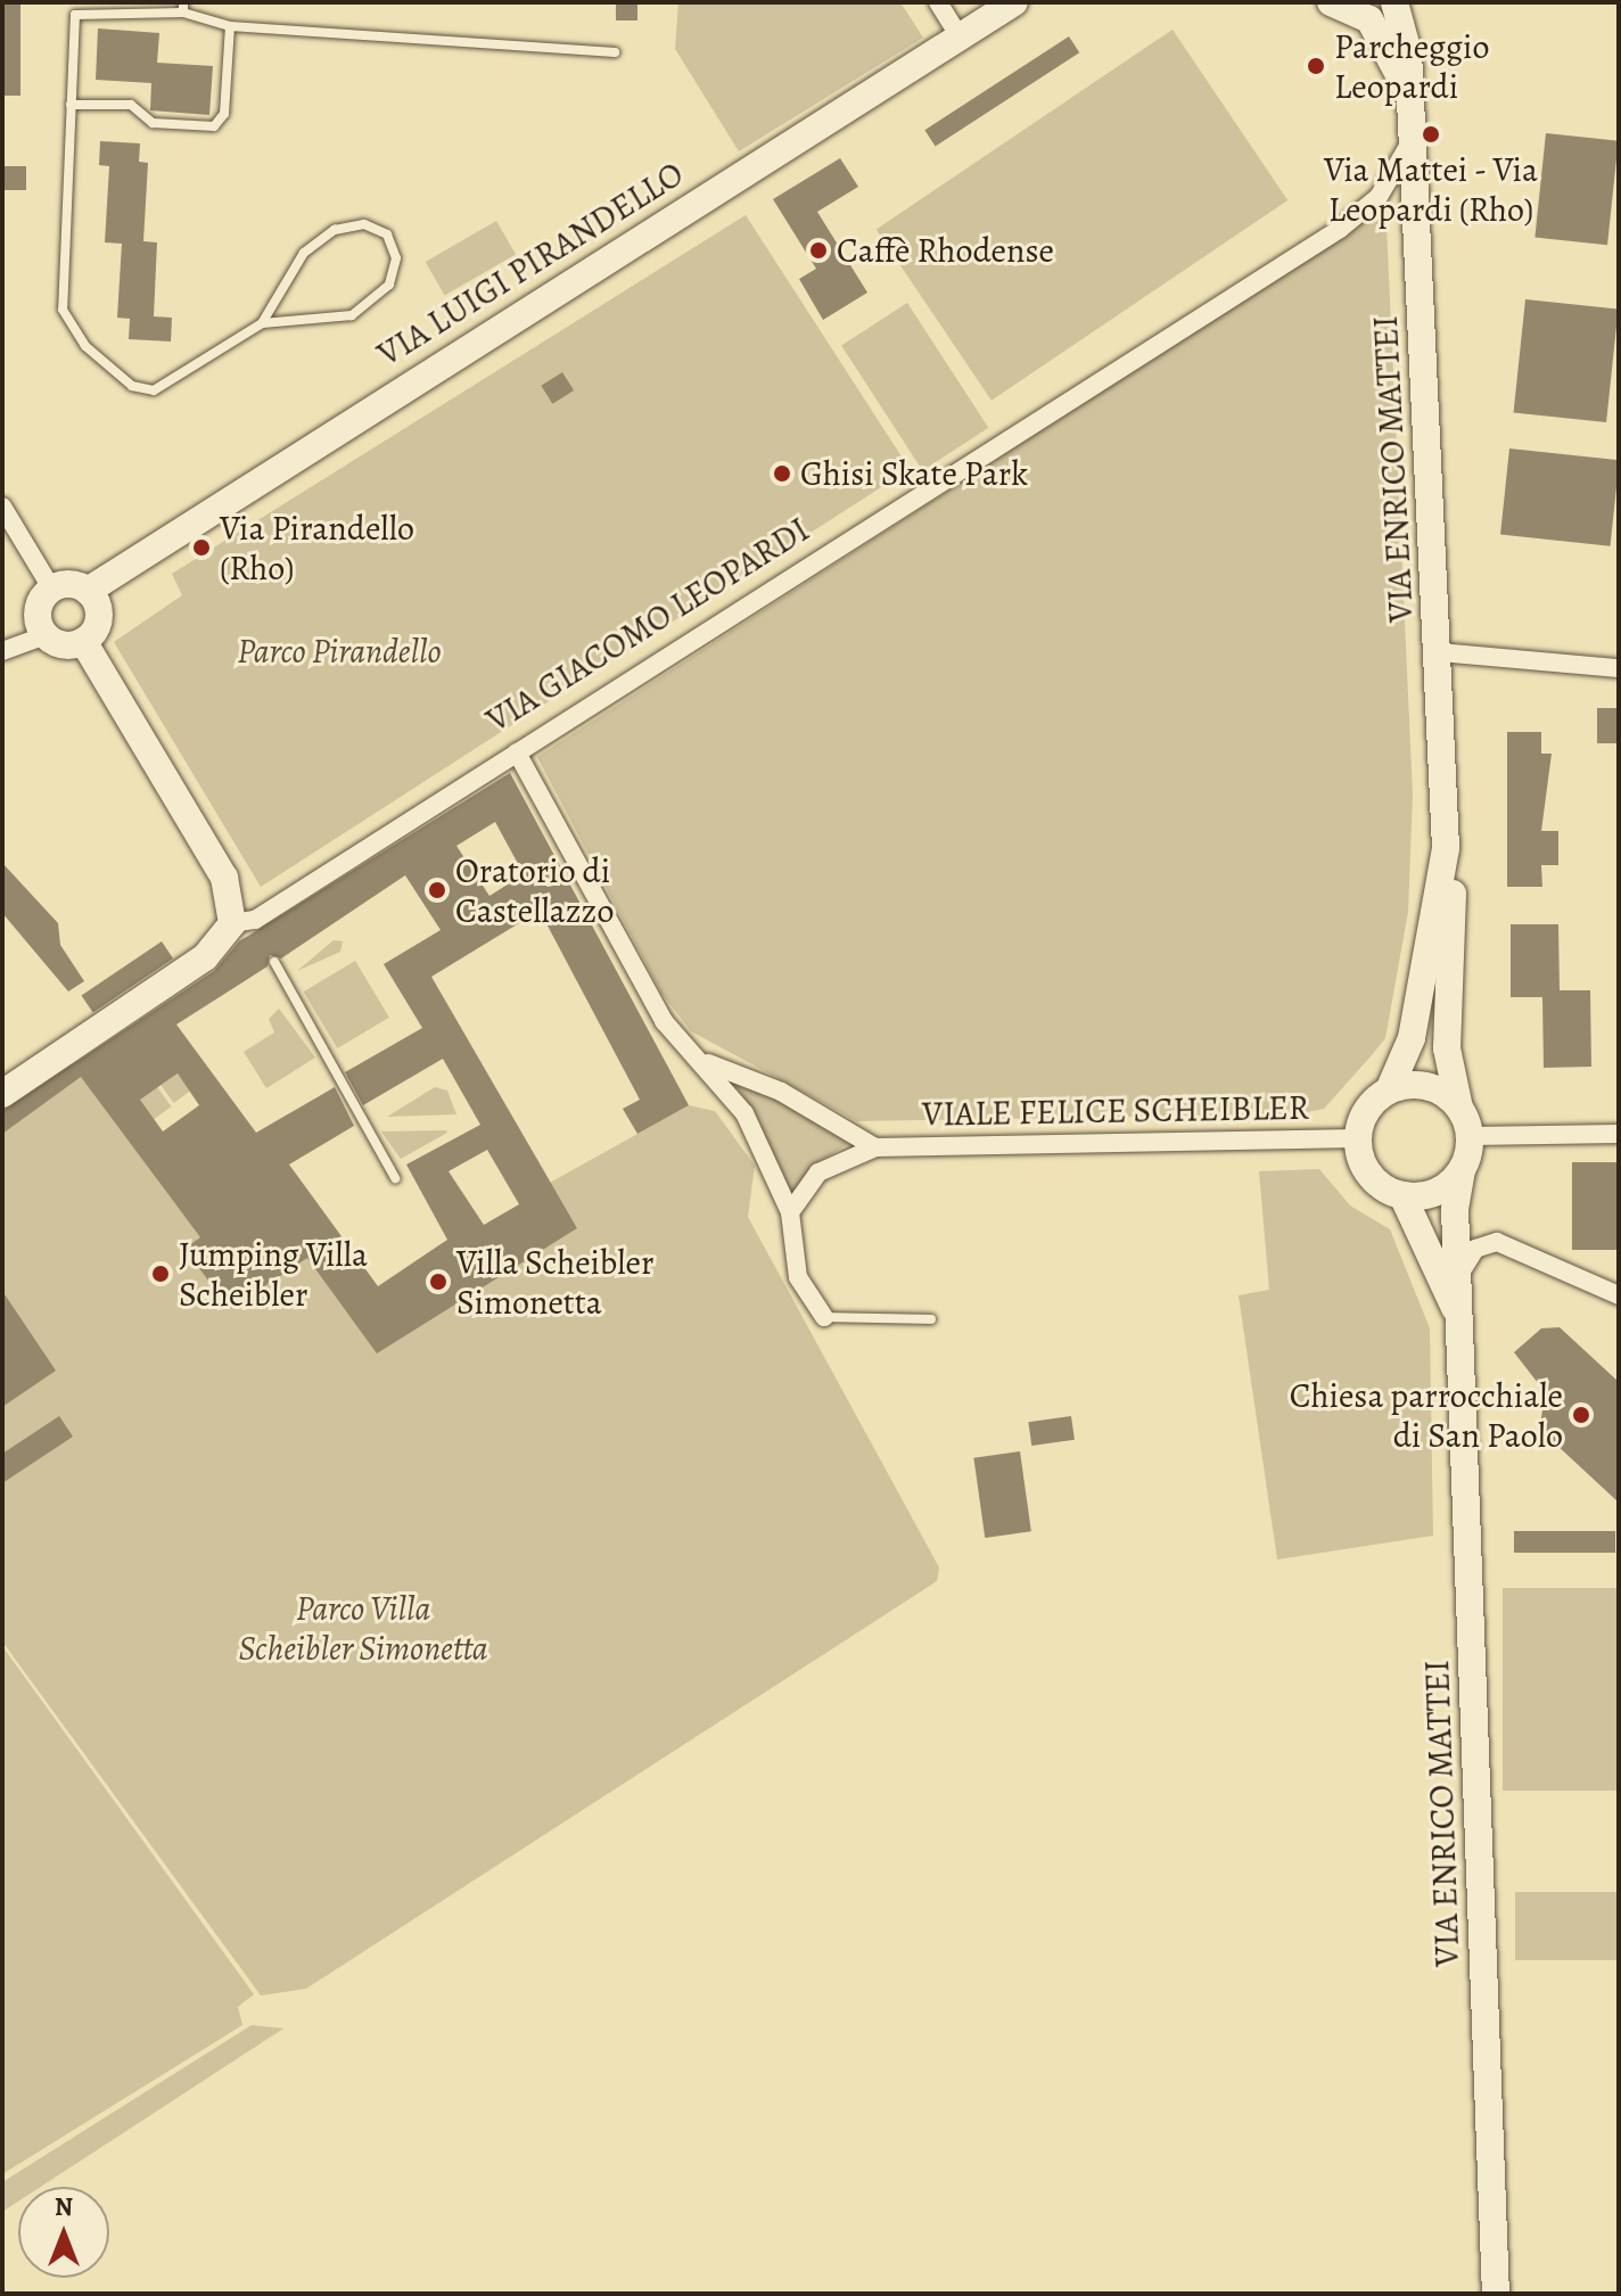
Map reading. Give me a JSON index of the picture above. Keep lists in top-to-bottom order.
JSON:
{
  "streets": {
    "street": [
      "VIA LUIGI PIRANDELLO",
      "VIA ENRICO MATTEI",
      "VIA GIACOMO LEOPARDI",
      "VIALE FELICE SCHEIBLER"
    ]
  },
  "crossings": [
    ["VIA ENRICO MATTEI", "VIA GIACOMO LEOPARDI"],
    ["VIA ENRICO MATTEI", "VIALE FELICE SCHEIBLER"]
  ],
  "parks": ["Parco Pirandello", "Parco Villa Scheibler Simonetta"],
  "places": [
    "Parcheggio Leopardi",
    "Via Mattei - Via Leopardi (Rho)",
    "Caffè Rhodense",
    "Ghisi Skate Park",
    "Via Pirandello (Rho)",
    "Oratorio di Castellazzo",
    "Jumping Villa Scheibler",
    "Villa Scheibler Simonetta",
    "Chiesa parrocchiale di San Paolo"
  ],
  "north": "top"
}
